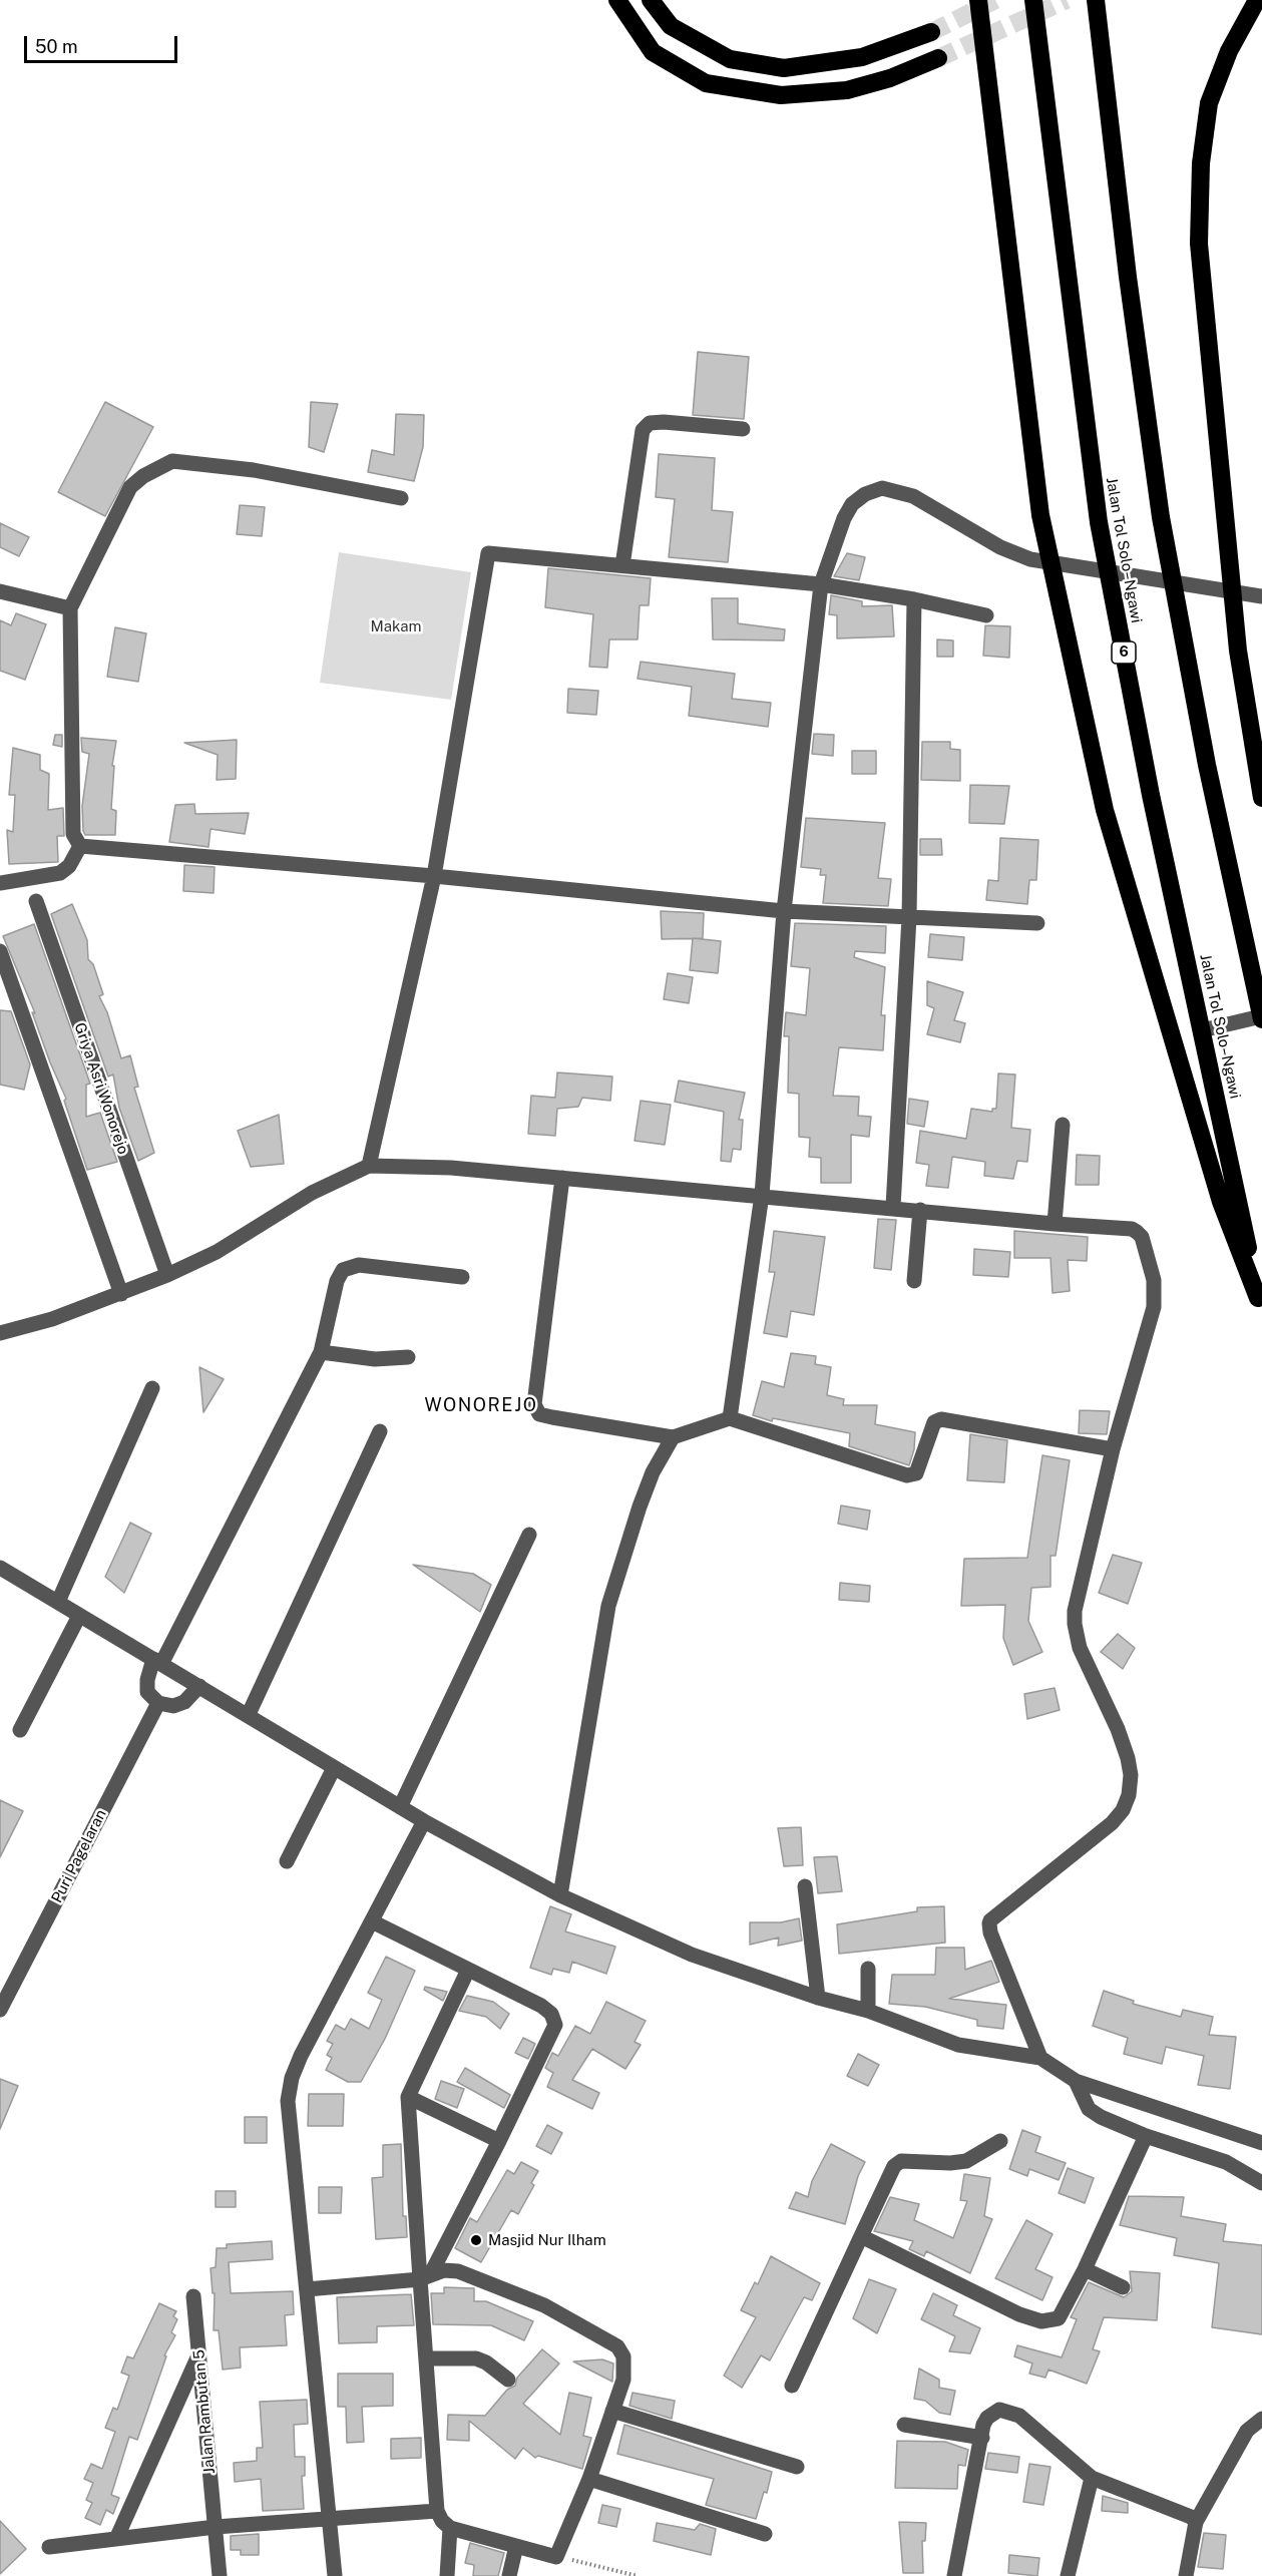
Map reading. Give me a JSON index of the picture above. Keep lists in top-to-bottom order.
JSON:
{
  "streets": {
    "highway": ["Jalan Tol Solo–Ngawi", "6"],
    "street": ["Griya Asri Wonorejo", "Puri Pagelaran", "Jalan Rambutan 5"]
  },
  "districts": ["WONOREJO"],
  "parks": ["Makam"],
  "places": ["Masjid Nur Ilham"],
  "scale_bar": "50 m"
}
